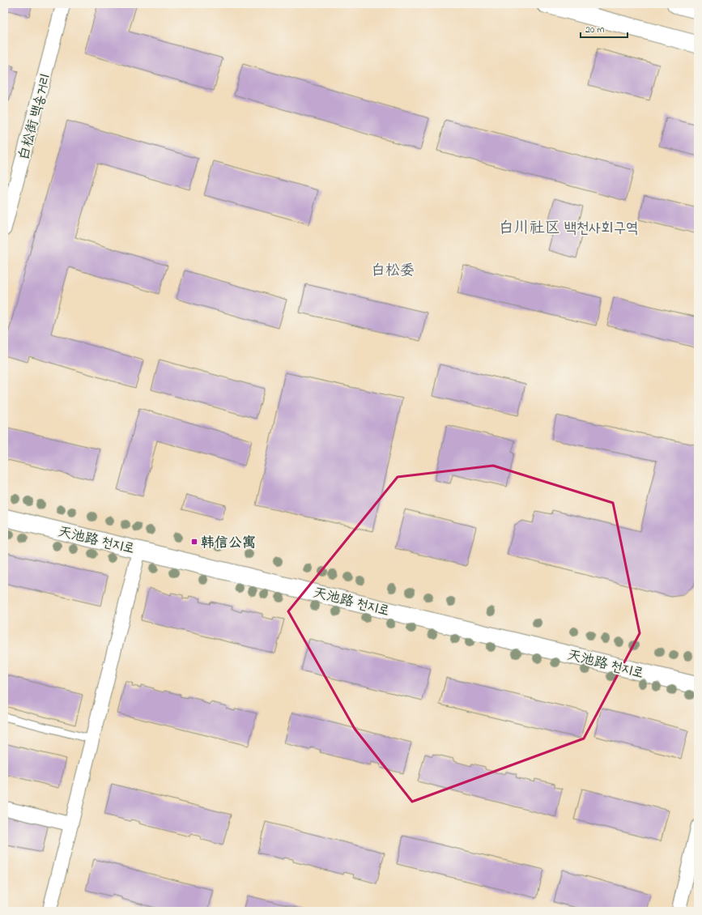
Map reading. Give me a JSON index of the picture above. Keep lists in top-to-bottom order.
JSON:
{
  "streets": {
    "street": ["白松街 백송거리", "天池路 천지로"]
  },
  "districts": ["白川社区 백천사회구역", "白松委"],
  "places": {
    "transit": ["韩信公寓"]
  },
  "scale_bar": "20 m"
}
